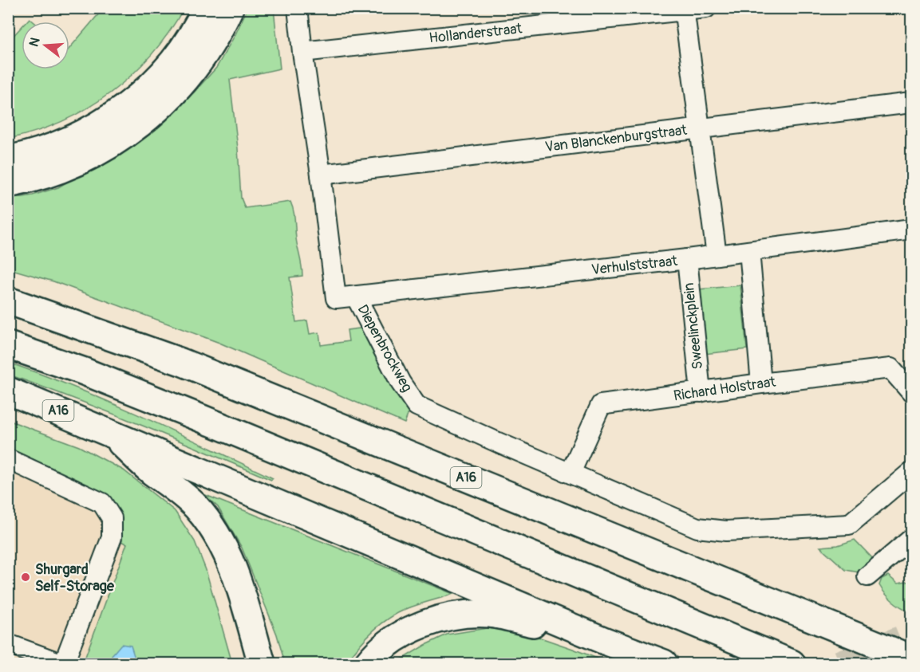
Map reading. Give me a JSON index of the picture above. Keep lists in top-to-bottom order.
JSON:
{
  "streets": {
    "main road": ["A16"],
    "street": [
      "Hollanderstraat",
      "Van Blanckenburgstraat",
      "Verhulststraat",
      "Sweelinckplein",
      "Diepenbrockweg",
      "Richard Holstraat"
    ]
  },
  "crossings": [
    ["Hollanderstraat", "Diepenbrockweg"],
    ["Van Blanckenburgstraat", "Diepenbrockweg"],
    ["Verhulststraat", "Sweelinckplein"],
    ["Verhulststraat", "Diepenbrockweg"],
    ["Sweelinckplein", "Richard Holstraat"],
    ["Diepenbrockweg", "Richard Holstraat"]
  ],
  "places": ["Shurgard Self-Storage"],
  "north": "left"
}
